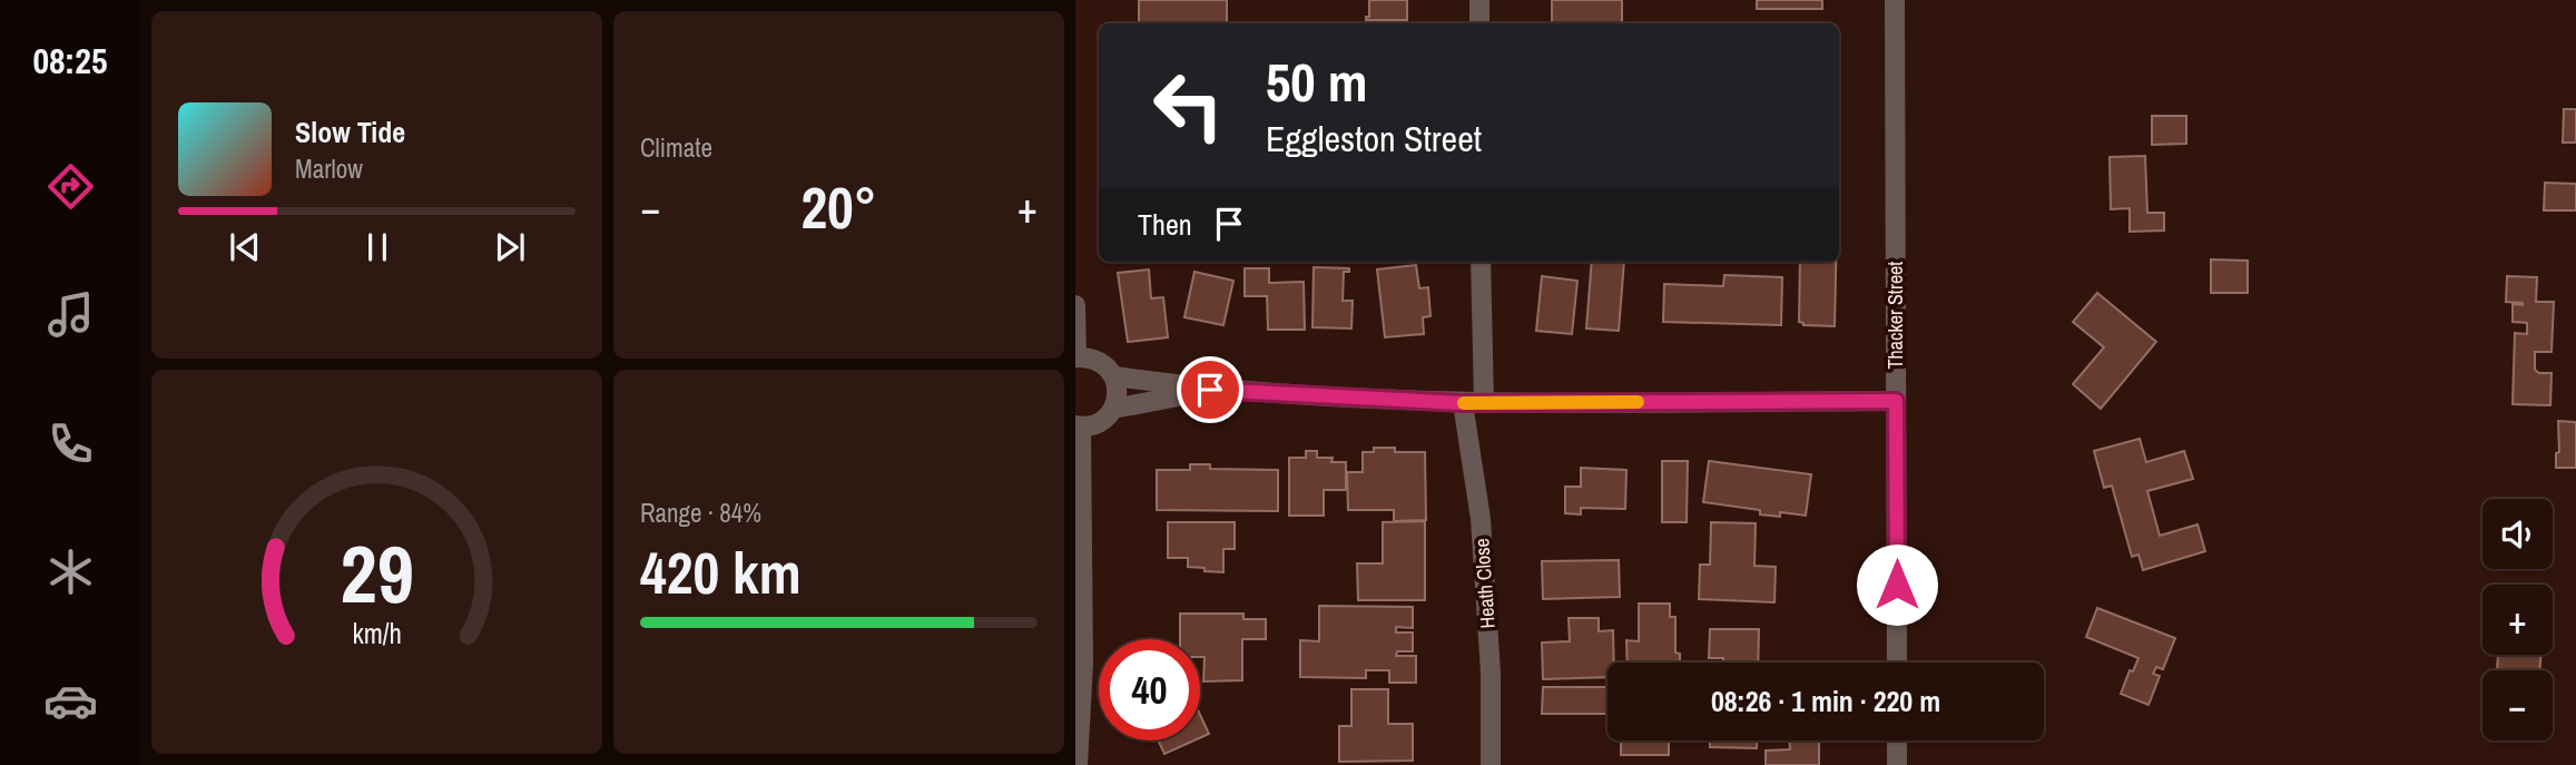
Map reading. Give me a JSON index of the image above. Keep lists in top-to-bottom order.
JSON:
{
  "streets": {
    "street": ["Thacker Street", "Heath Close"]
  },
  "page": {
    "tabs": "08:25",
    "tile": [
      "Climate",
      ["Range · 84%", "420 km"]
    ],
    "turn": ["50 m", "Eggleston Street"],
    "song": ["Slow Tide", "Marlow"],
    "heat": ["−", "20°", "+"],
    "then": "Then",
    "map_buttons": ["+", "−"],
    "limit": "40",
    "trip": "08:26 · 1 min · 220 m",
    "gauge": ["29", "km/h"]
  }
}
